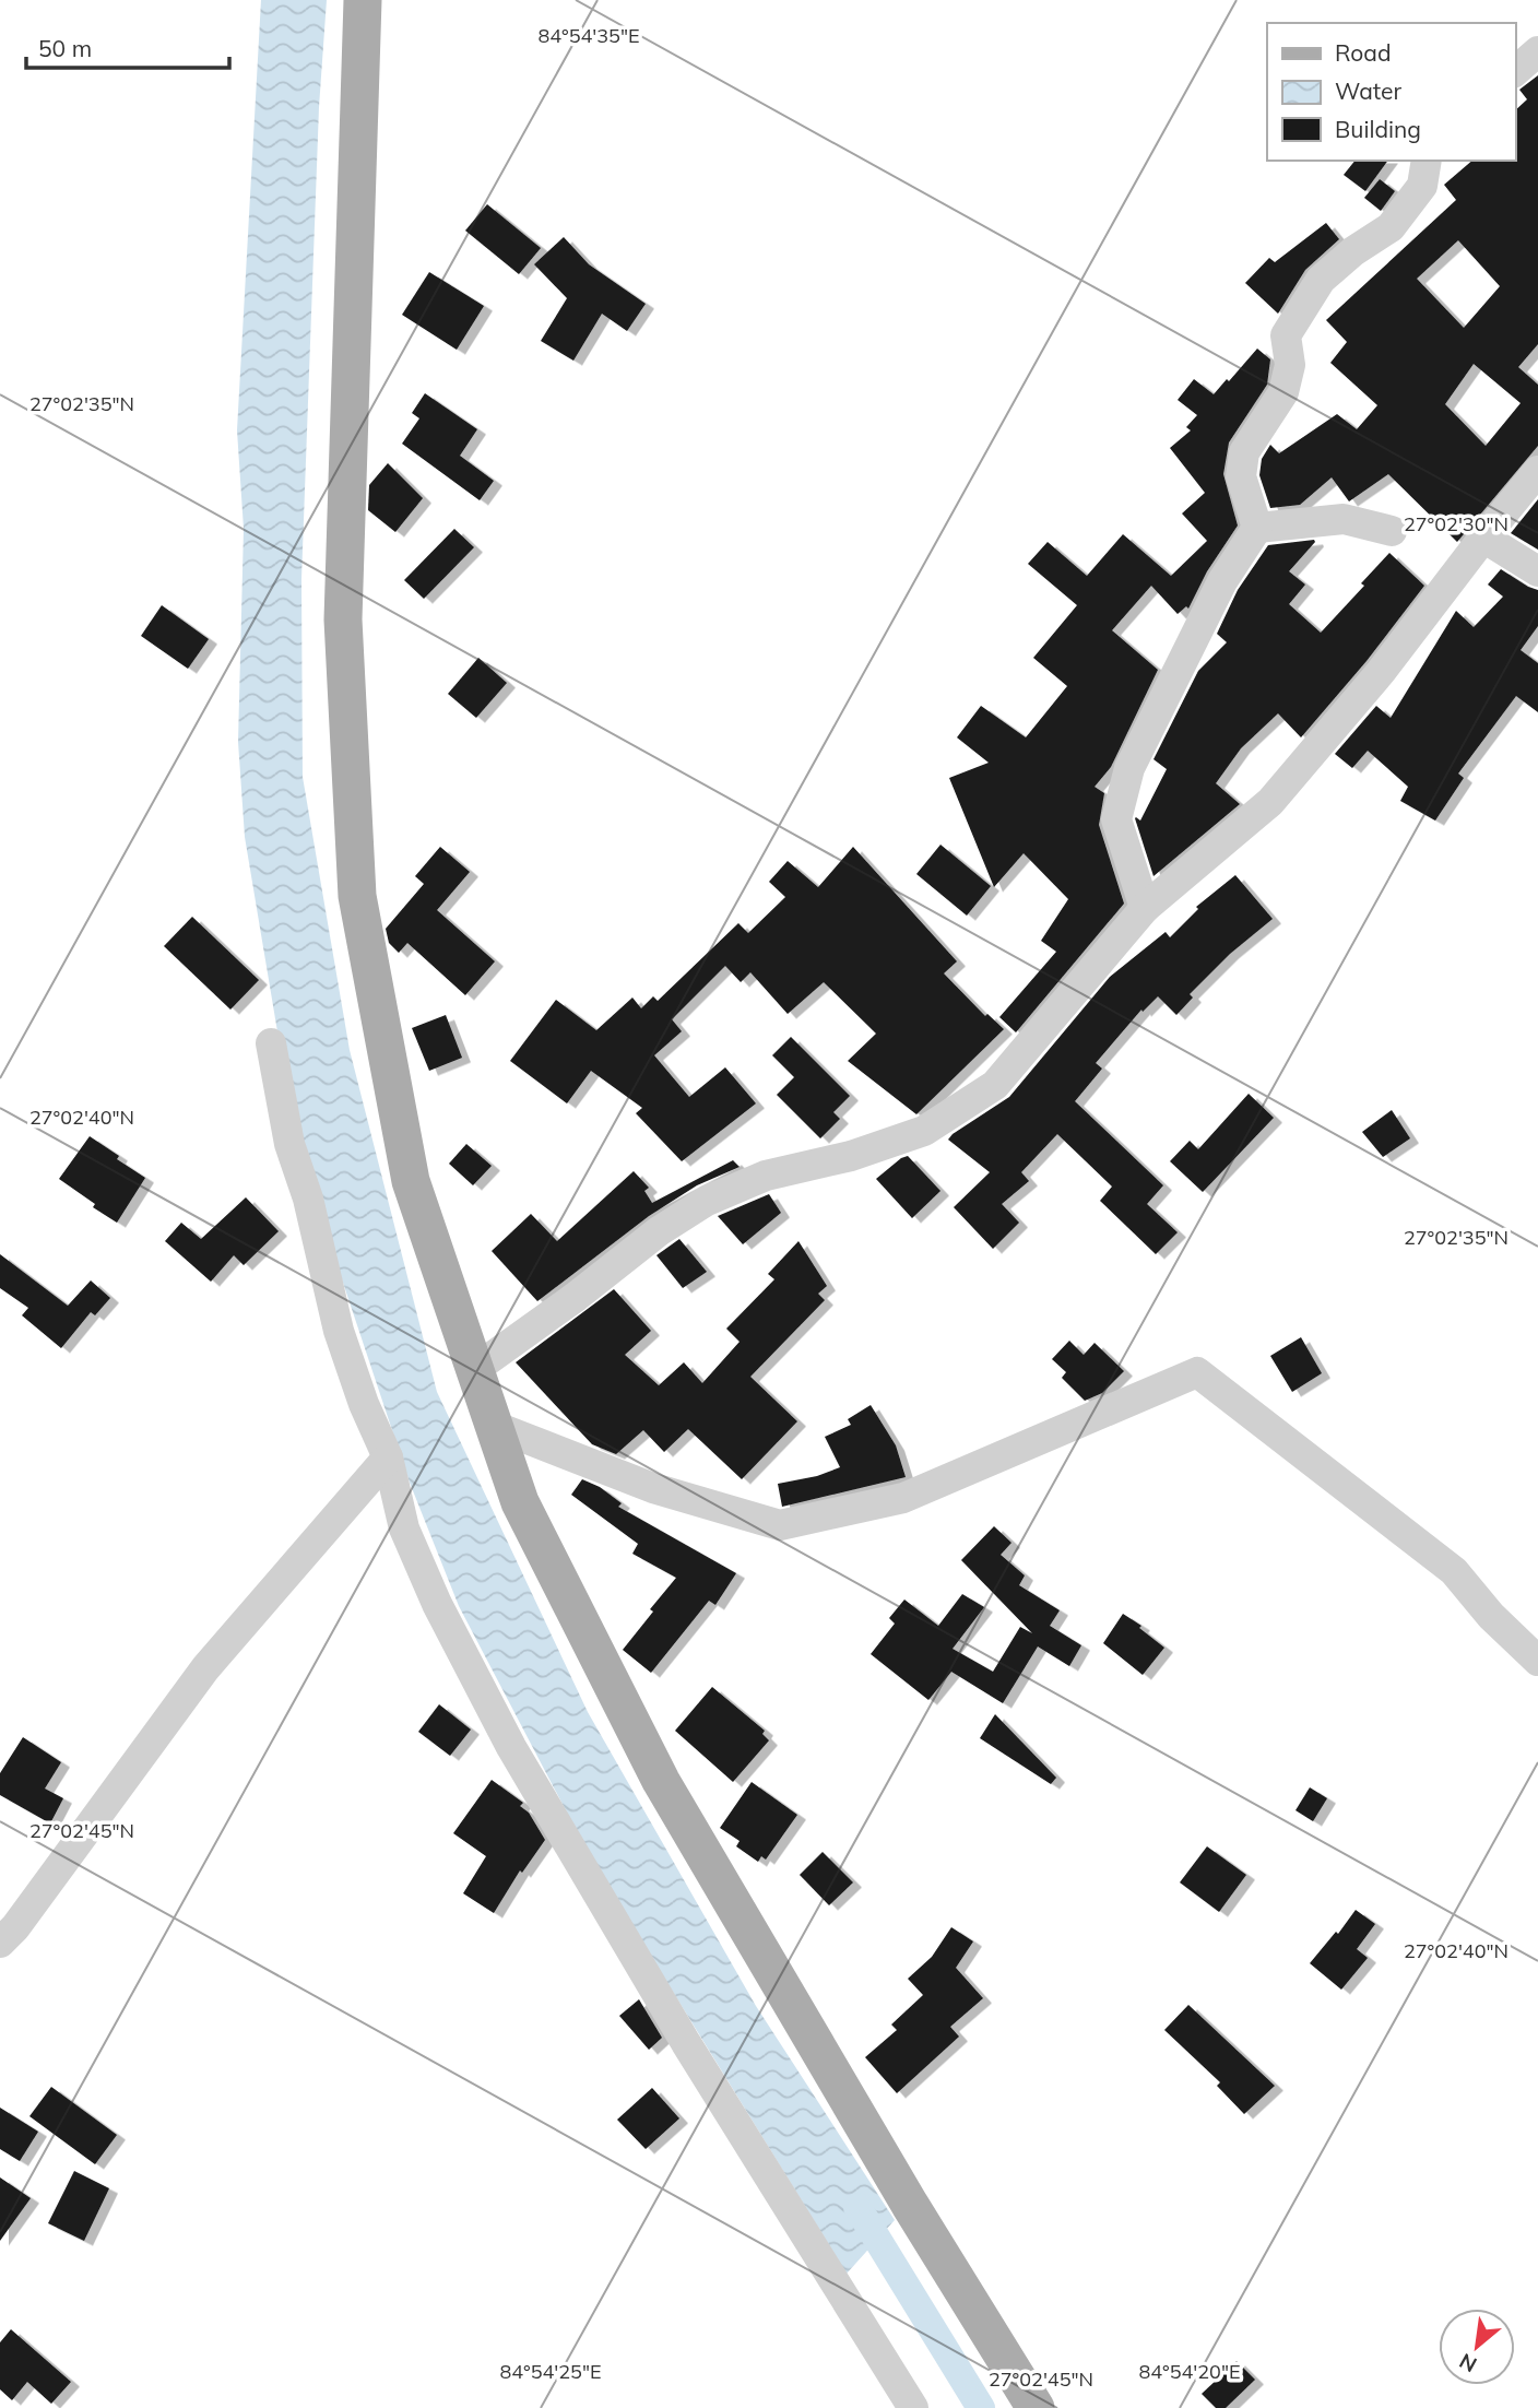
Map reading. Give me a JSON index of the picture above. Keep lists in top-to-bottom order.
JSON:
{
  "legend": ["Road", "Water", "Building"],
  "scale_bar": "50 m",
  "north": "bottom left",
  "coordinates": [
    "84°54'35\"E",
    "27°02'35\"N",
    "27°02'30\"N",
    "27°02'40\"N",
    "27°02'45\"N",
    "84°54'25\"E",
    "84°54'20\"E"
  ]
}
